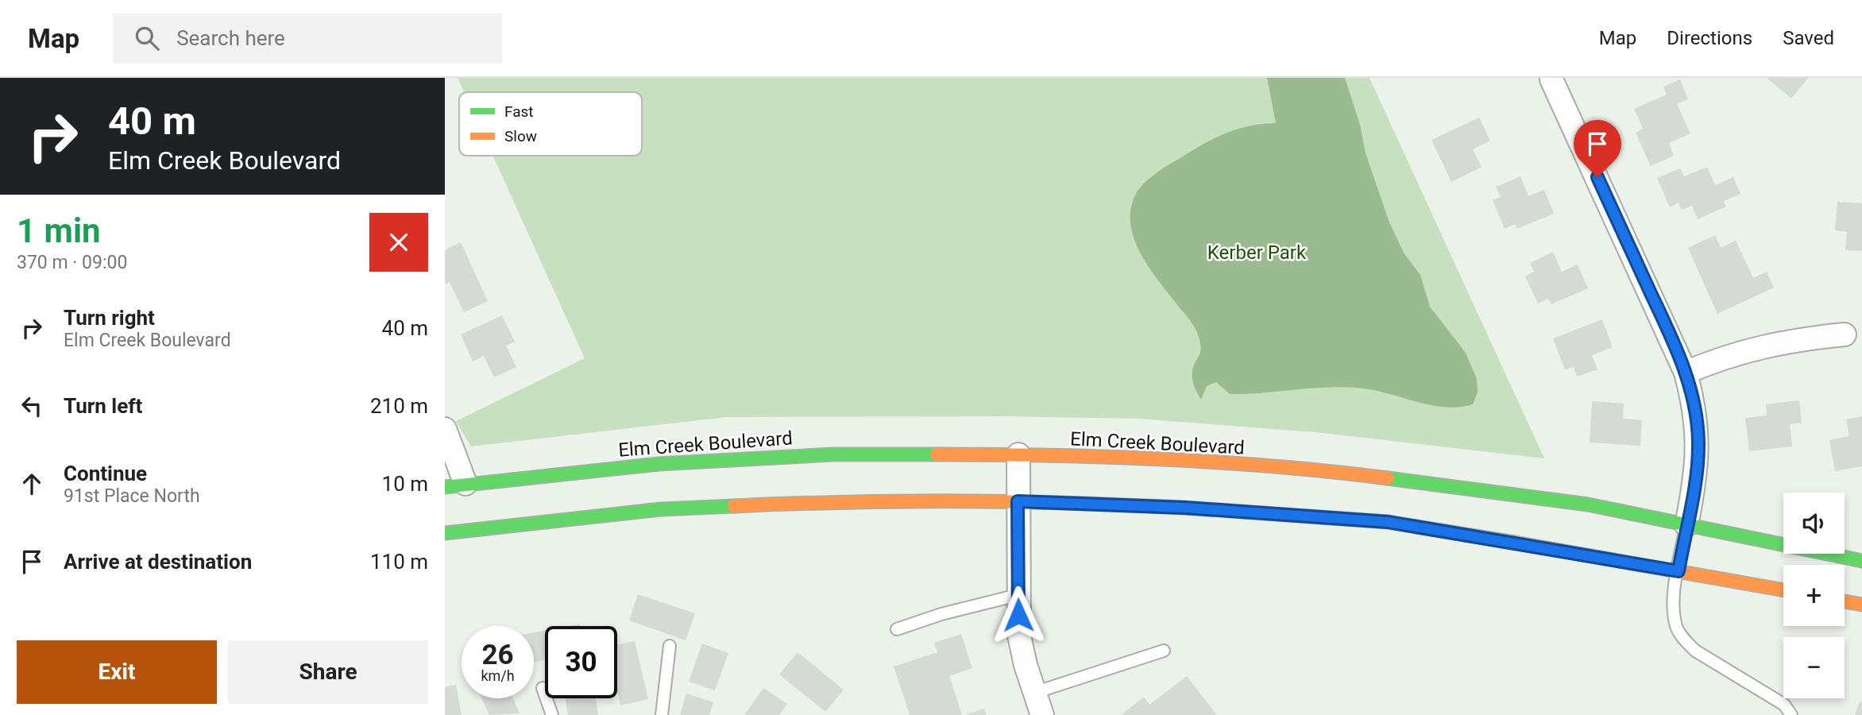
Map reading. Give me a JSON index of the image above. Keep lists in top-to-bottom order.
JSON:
{
  "streets": {
    "main road": ["Elm Creek Boulevard"]
  },
  "parks": ["Kerber Park"],
  "legend": ["Fast", "Slow"],
  "page": {
    "header": "Map",
    "search": "Search here",
    "nav": ["Map", "Directions", "Saved"],
    "turn": ["40 m", "Elm Creek Boulevard"],
    "heading": ["1 min", "370 m · 09:00"],
    "list": [
      {
        "name": "Turn right",
        "note": "Elm Creek Boulevard",
        "value": "40 m"
      },
      {
        "name": "Turn left",
        "value": "210 m"
      },
      {
        "name": "Continue",
        "note": "91st Place North",
        "value": "10 m"
      },
      {
        "name": "Arrive at destination",
        "value": "110 m"
      }
    ],
    "map_buttons": ["+", "−"],
    "speed": "26 km/h",
    "limit": "30",
    "buttons": ["Exit", "Share"]
  }
}
